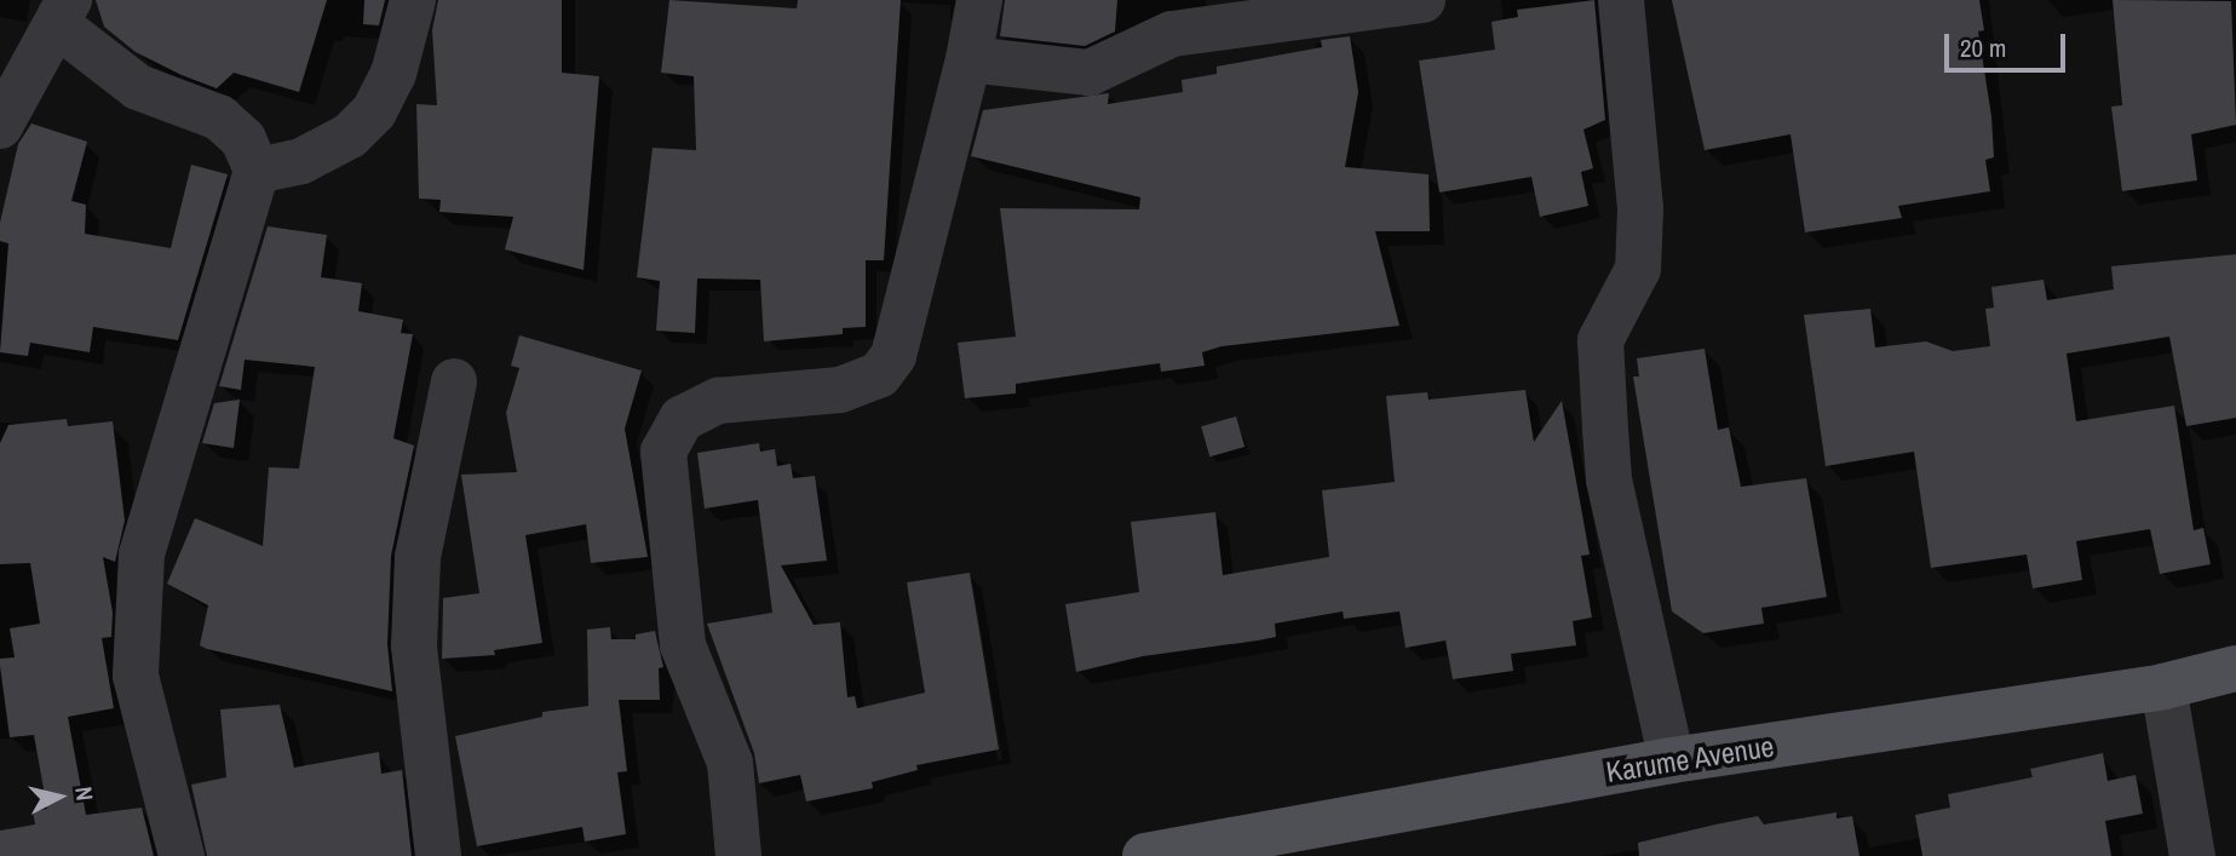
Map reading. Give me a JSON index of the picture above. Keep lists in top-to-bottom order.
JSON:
{
  "streets": {
    "main road": ["Karume Avenue"]
  },
  "scale_bar": "20 m",
  "north": "right"
}
